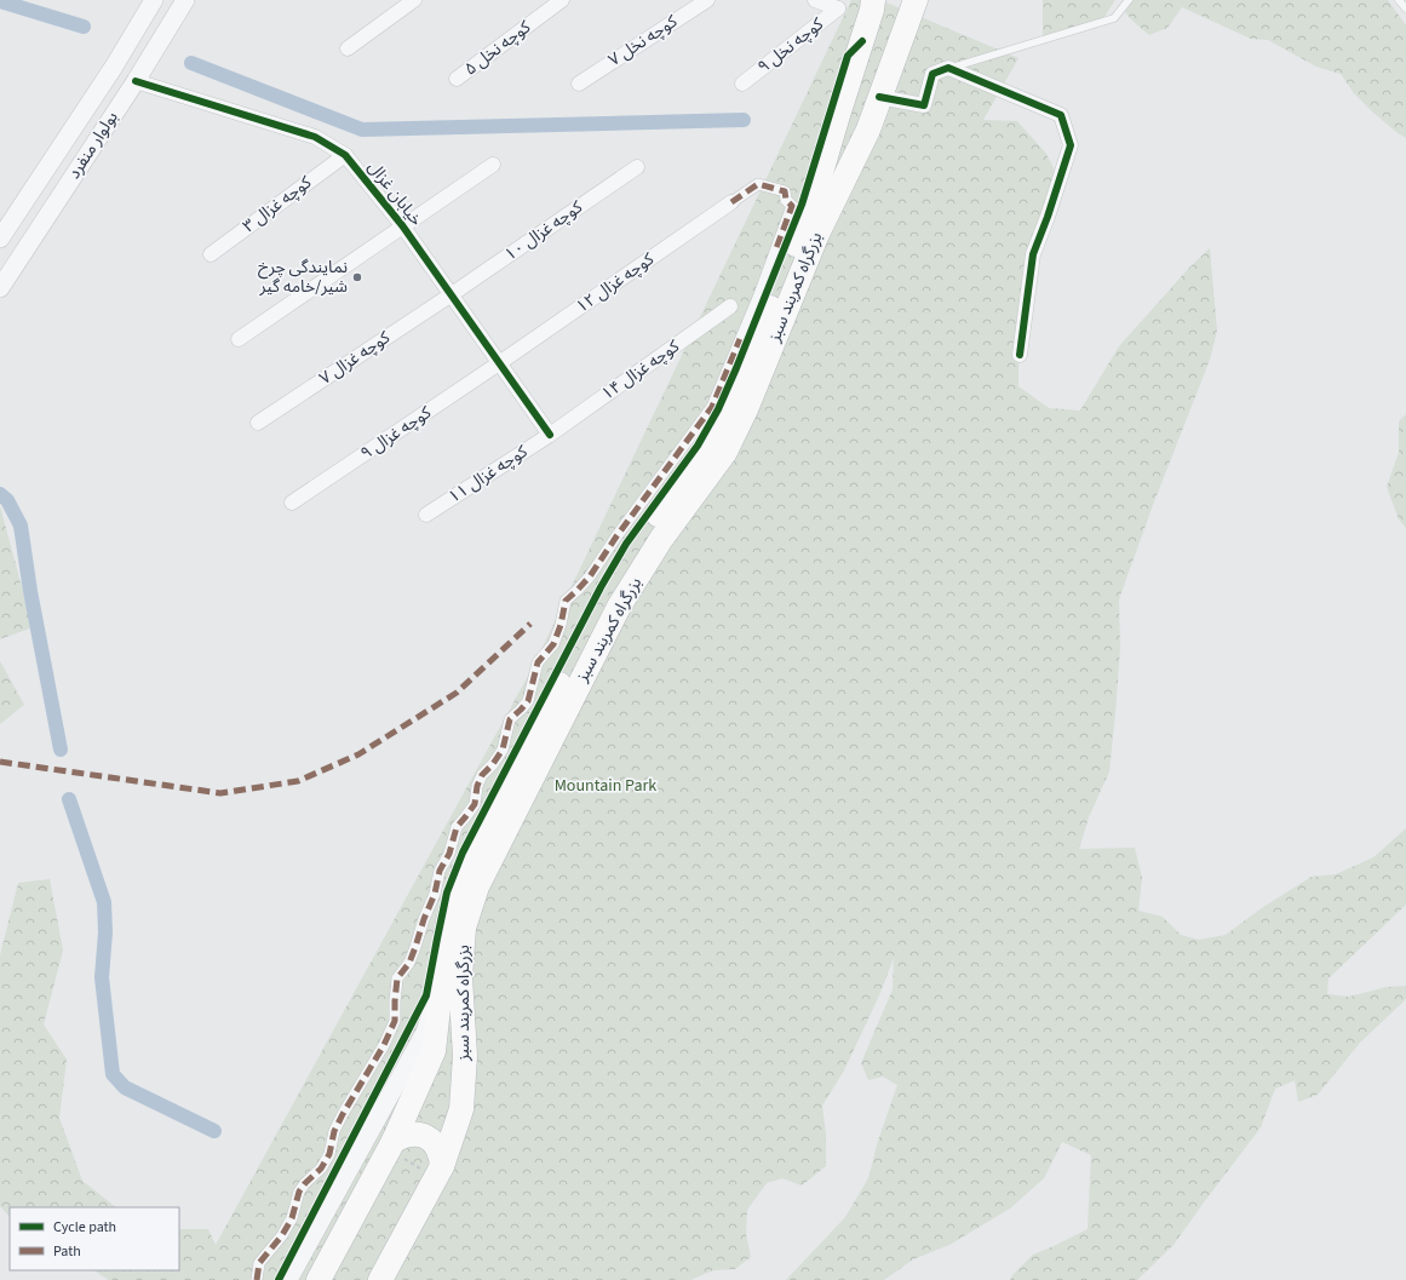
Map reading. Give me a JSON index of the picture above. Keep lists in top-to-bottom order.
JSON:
{
  "streets": {
    "highway": ["بزرگراه کمربند سبز"],
    "street": [
      "کوچه نخل ۷",
      "کوچه نخل ۹",
      "کوچه نخل ۵",
      "بولوار منفرد",
      "خیابان غزال",
      "کوچه غزال ۳",
      "کوچه غزال ۱۰",
      "کوچه غزال ۱۲",
      "کوچه غزال ۷",
      "کوچه غزال ۱۴",
      "کوچه غزال ۹",
      "کوچه غزال ۱۱"
    ]
  },
  "crossings": [
    ["بولوار منفرد", "خیابان غزال"],
    ["خیابان غزال", "کوچه غزال ۳"],
    ["خیابان غزال", "کوچه غزال ۱۰"],
    ["خیابان غزال", "کوچه غزال ۱۲"],
    ["خیابان غزال", "کوچه غزال ۷"],
    ["خیابان غزال", "کوچه غزال ۱۴"],
    ["خیابان غزال", "کوچه غزال ۹"],
    ["خیابان غزال", "کوچه غزال ۱۱"],
    ["کوچه غزال ۱۰", "کوچه غزال ۷"],
    ["کوچه غزال ۱۲", "کوچه غزال ۹"],
    ["کوچه غزال ۱۴", "کوچه غزال ۱۱"]
  ],
  "parks": ["Mountain Park"],
  "places": ["نمایندگی چرخ شیر/خامه گیر"],
  "legend": ["Cycle path", "Path"]
}
